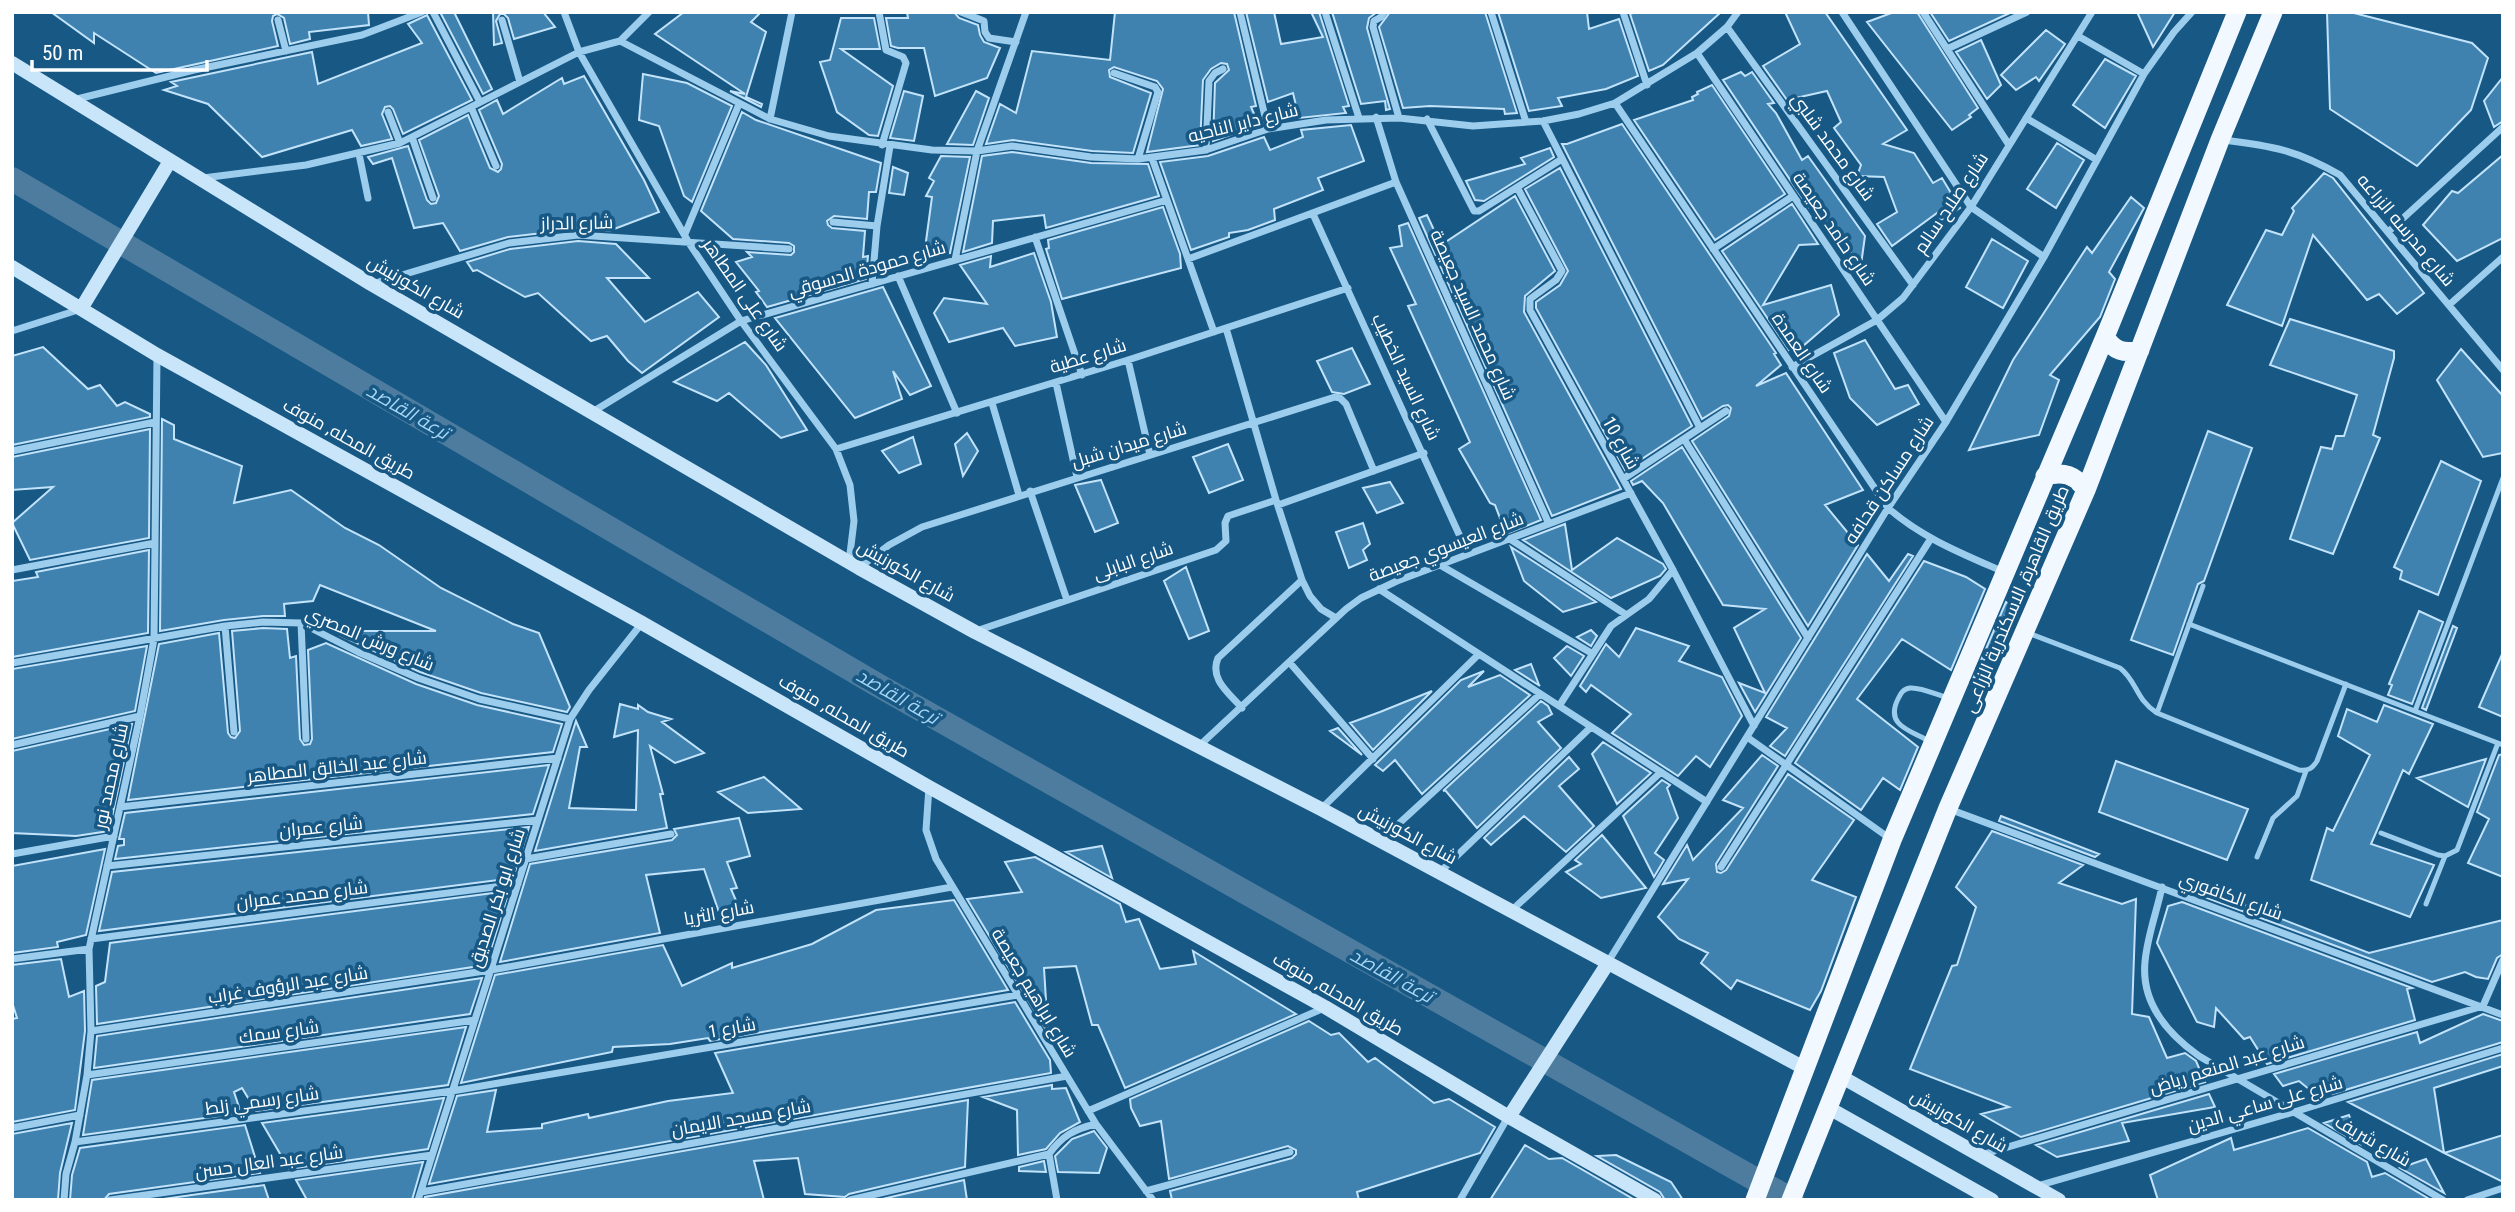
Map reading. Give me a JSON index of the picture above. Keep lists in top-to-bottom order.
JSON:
{
  "streets": {
    "highway": ["طريق القاهرة, الاسكندرية الزراعى"],
    "main road": ["شارع الكورنيش", "طريق المحله, منوف"],
    "street": [
      "شارع داير الناحيه",
      "شارع محمد شلبي",
      "شارع صلاح سالم",
      "شارع الدراز",
      "شارع حامد جعيصة",
      "شارع مدرسه الزراعه",
      "شارع حمودة الدسوقي",
      "شارع على المطاهر",
      "شارع محمد السيد جعيصة",
      "شارع العمدة",
      "شارع عطية",
      "شارع السيد الخطيب",
      "شارع 10",
      "شارع ميدان شبل",
      "شارع مساكن قحافه",
      "شارع العيسوي جعيصة",
      "شارع البابلى",
      "شارع ورش المصري",
      "شارع عبد الخالق المطاهر",
      "شارع محمد نور",
      "شارع عمران",
      "شارع محمد عمران",
      "شارع الكافوري",
      "شارع ابو بكر الصديق",
      "شارع الثريا",
      "شارع عبد الرؤوف غراب",
      "شارع ابراهيم جعيصة",
      "شارع 1",
      "شارع سمك",
      "شارع عبد المنعم رياض",
      "شارع رسمي زلط",
      "شارع على ساعي الدين",
      "شارع مسجد الايمان",
      "شارع شريف",
      "شارع عبد العال حسن"
    ]
  },
  "crossings": [
    ["شارع داير الناحيه", "شارع محمد شلبي"],
    ["شارع داير الناحيه", "شارع حامد جعيصة"],
    ["شارع داير الناحيه", "شارع محمد السيد جعيصة"],
    ["شارع داير الناحيه", "شارع العمدة"],
    ["شارع محمد شلبي", "شارع صلاح سالم"],
    ["شارع صلاح سالم", "شارع حامد جعيصة"],
    ["شارع صلاح سالم", "شارع العمدة"],
    ["شارع الدراز", "شارع الكورنيش"],
    ["شارع الدراز", "شارع على المطاهر"],
    ["شارع حامد جعيصة", "شارع مساكن قحافه"],
    ["شارع مدرسه الزراعه", "طريق القاهرة, الاسكندرية الزراعى"],
    ["شارع حمودة الدسوقي", "شارع الكورنيش"],
    ["شارع حمودة الدسوقي", "شارع على المطاهر"],
    ["شارع الكورنيش", "شارع على المطاهر"],
    ["شارع الكورنيش", "شارع ميدان شبل"],
    ["شارع الكورنيش", "شارع مساكن قحافه"],
    ["شارع الكورنيش", "شارع العيسوي جعيصة"],
    ["شارع الكورنيش", "شارع البابلى"],
    ["شارع الكورنيش", "طريق القاهرة, الاسكندرية الزراعى"],
    ["شارع الكورنيش", "شارع عبد المنعم رياض"],
    ["شارع الكورنيش", "شارع على ساعي الدين"],
    ["شارع على المطاهر", "شارع عطية"],
    ["شارع على المطاهر", "شارع ميدان شبل"],
    ["شارع محمد السيد جعيصة", "شارع العيسوي جعيصة"],
    ["شارع العمدة", "شارع مساكن قحافه"],
    ["شارع العمدة", "طريق القاهرة, الاسكندرية الزراعى"],
    ["شارع عطية", "شارع السيد الخطيب"],
    ["شارع السيد الخطيب", "شارع العيسوي جعيصة"],
    ["طريق المحله, منوف", "شارع محمد نور"],
    ["طريق المحله, منوف", "شارع ابو بكر الصديق"],
    ["طريق المحله, منوف", "شارع ابراهيم جعيصة"],
    ["شارع 10", "شارع مساكن قحافه"],
    ["شارع 10", "شارع العيسوي جعيصة"],
    ["طريق القاهرة, الاسكندرية الزراعى", "شارع الكافوري"],
    ["شارع ورش المصري", "شارع محمد نور"],
    ["شارع ورش المصري", "شارع ابو بكر الصديق"],
    ["شارع عبد الخالق المطاهر", "شارع محمد نور"],
    ["شارع عبد الخالق المطاهر", "شارع ابو بكر الصديق"],
    ["شارع محمد نور", "شارع عمران"],
    ["شارع محمد نور", "شارع محمد عمران"],
    ["شارع محمد نور", "شارع عبد الرؤوف غراب"],
    ["شارع محمد نور", "شارع سمك"],
    ["شارع محمد نور", "شارع رسمي زلط"],
    ["شارع عمران", "شارع ابو بكر الصديق"],
    ["شارع محمد عمران", "شارع ابو بكر الصديق"],
    ["شارع الكافوري", "شارع عبد المنعم رياض"],
    ["شارع الكافوري", "شارع شريف"],
    ["شارع ابو بكر الصديق", "شارع الثريا"],
    ["شارع ابو بكر الصديق", "شارع عبد الرؤوف غراب"],
    ["شارع ابو بكر الصديق", "شارع 1"],
    ["شارع ابو بكر الصديق", "شارع سمك"],
    ["شارع ابو بكر الصديق", "شارع رسمي زلط"],
    ["شارع ابو بكر الصديق", "شارع مسجد الايمان"],
    ["شارع ابو بكر الصديق", "شارع عبد العال حسن"],
    ["شارع الثريا", "شارع عبد الرؤوف غراب"],
    ["شارع الثريا", "شارع ابراهيم جعيصة"],
    ["شارع ابراهيم جعيصة", "شارع 1"],
    ["شارع ابراهيم جعيصة", "شارع مسجد الايمان"],
    ["شارع 1", "شارع رسمي زلط"],
    ["شارع عبد المنعم رياض", "شارع شريف"],
    ["شارع على ساعي الدين", "شارع شريف"]
  ],
  "water": ["ترعة القاصد"],
  "scale_bar": "50 m"
}
